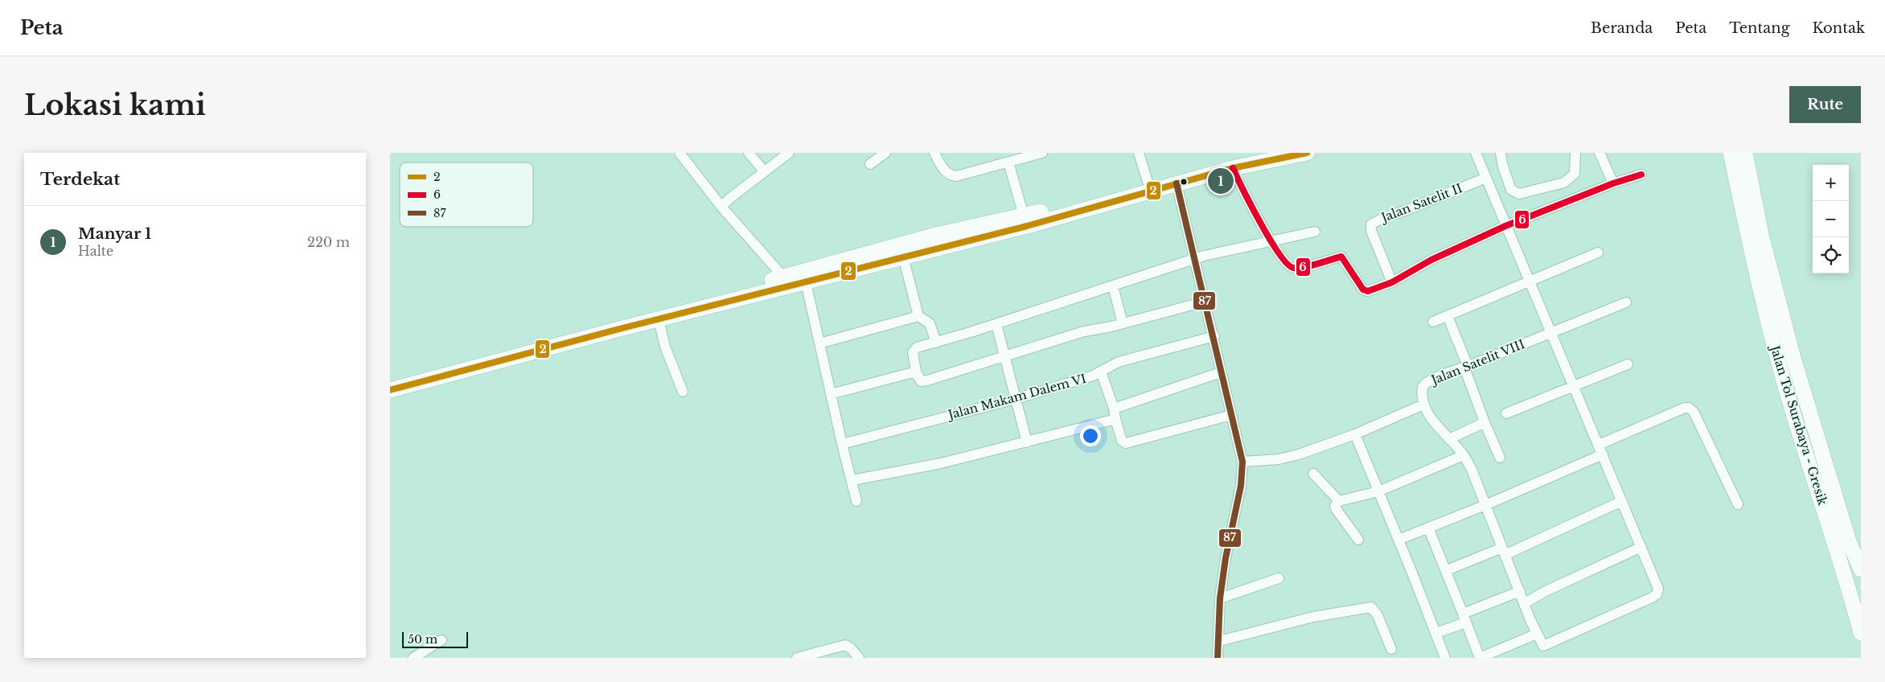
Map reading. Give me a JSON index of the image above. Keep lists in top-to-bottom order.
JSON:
{
  "streets": {
    "highway": ["Jalan Tol Surabaya - Gresik"],
    "street": ["Jalan Satelit II", "Jalan Satelit VIII", "Jalan Makam Dalem VI"]
  },
  "lines": ["transit line 2", "transit line 6", "transit line 87"],
  "legend": ["2", "6", "87"],
  "scale_bar": "50 m",
  "page": {
    "header": "Peta",
    "nav": [
      "Beranda",
      "Peta",
      "Tentang",
      "Kontak"
    ],
    "buttons": "Rute",
    "title": "Lokasi kami",
    "heading": "Terdekat",
    "map_buttons": ["+", "−"],
    "pins": "1",
    "list": [
      {
        "mark": "1",
        "name": "Manyar 1",
        "note": "Halte",
        "value": "220 m"
      }
    ],
    "scale": "50 m"
  }
}
